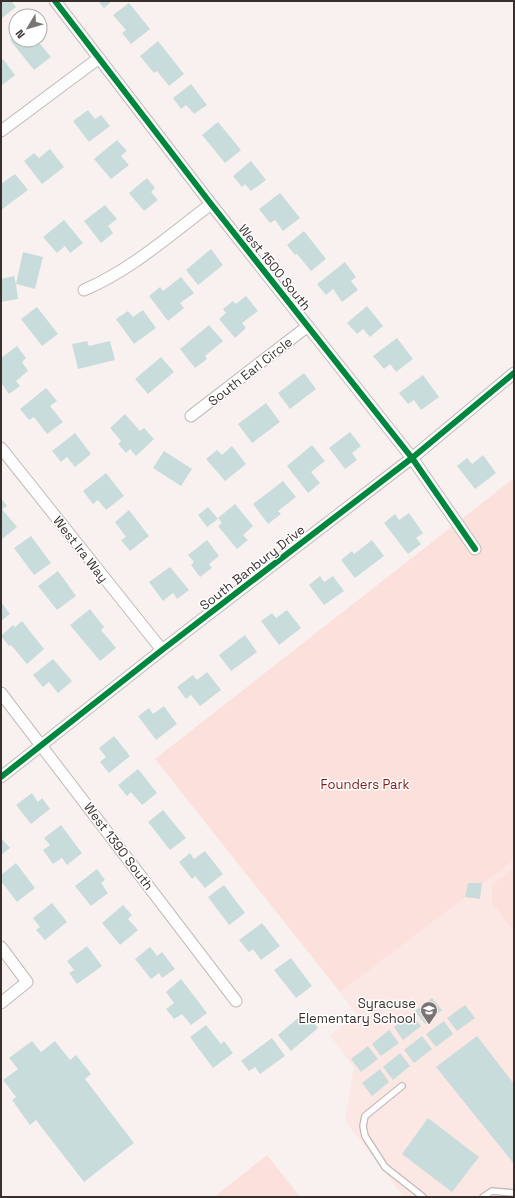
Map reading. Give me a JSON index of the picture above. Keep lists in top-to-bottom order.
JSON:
{
  "streets": {
    "street": [
      "West 1500 South",
      "South Earl Circle",
      "West Ira Way",
      "South Banbury Drive",
      "West 1390 South"
    ]
  },
  "crossings": [
    ["West 1500 South", "South Earl Circle"],
    ["West 1500 South", "South Banbury Drive"],
    ["West Ira Way", "South Banbury Drive"],
    ["South Banbury Drive", "West 1390 South"]
  ],
  "parks": ["Founders Park"],
  "places": {
    "school or university": ["Syracuse Elementary School"]
  },
  "north": "bottom left"
}
